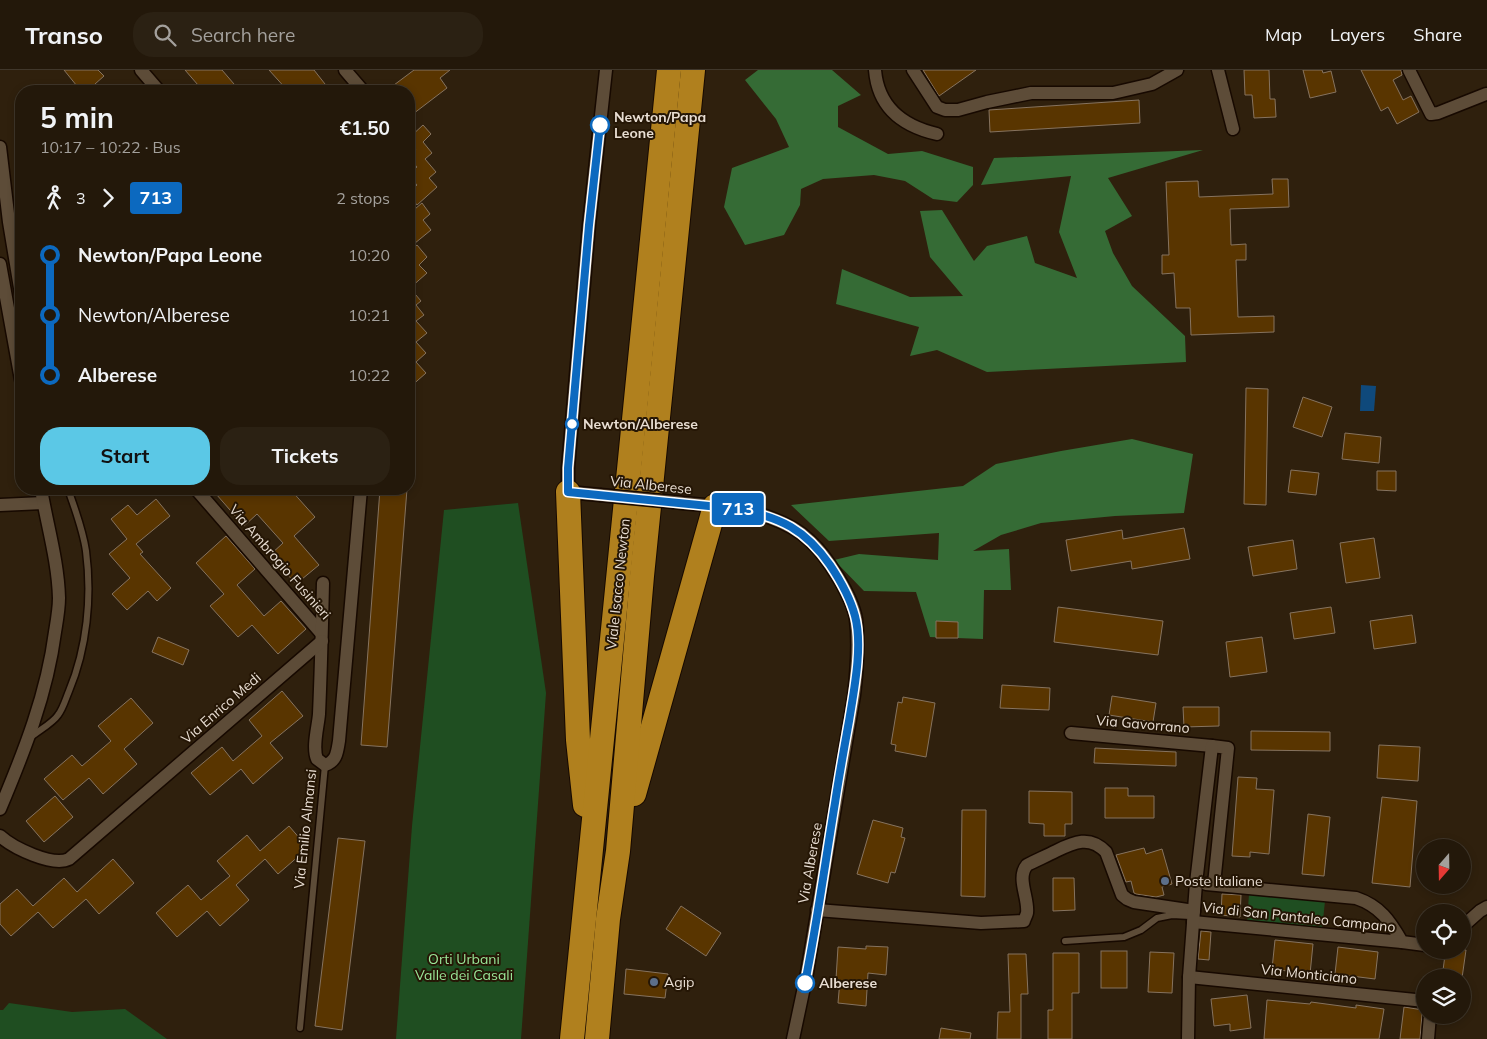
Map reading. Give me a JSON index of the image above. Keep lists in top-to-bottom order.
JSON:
{
  "streets": {
    "highway": ["Viale Isacco Newton"],
    "street": [
      "Via Alberese",
      "Via Ambrogio Fusinieri",
      "Via Enrico Medi",
      "Via Gavorrano",
      "Via Emilio Almansi",
      "Via di San Pantaleo Campano",
      "Via Monticiano"
    ]
  },
  "crossings": [
    ["Via Ambrogio Fusinieri", "Via Enrico Medi"],
    ["Via Gavorrano", "Via di San Pantaleo Campano"],
    ["Via di San Pantaleo Campano", "Via Monticiano"]
  ],
  "parks": ["Orti Urbani Valle dei Casali"],
  "places": [
    "Newton/Papa Leone",
    "Newton/Alberese",
    "Poste Italiane",
    "Agip",
    "Alberese"
  ],
  "lines": ["bus line 713"],
  "north": "bottom",
  "page": {
    "header": "Transo",
    "search": "Search here",
    "nav": ["Map", "Layers", "Share"],
    "on_map": "713",
    "heading": ["5 min", "10:17 – 10:22 · Bus", "€1.50"],
    "legs": ["3", "713", "2 stops"],
    "list": [
      {
        "name": "Newton/Papa Leone",
        "value": "10:20"
      },
      {
        "name": "Newton/Alberese",
        "value": "10:21"
      },
      {
        "name": "Alberese",
        "value": "10:22"
      }
    ],
    "buttons": ["Start", "Tickets"]
  }
}
